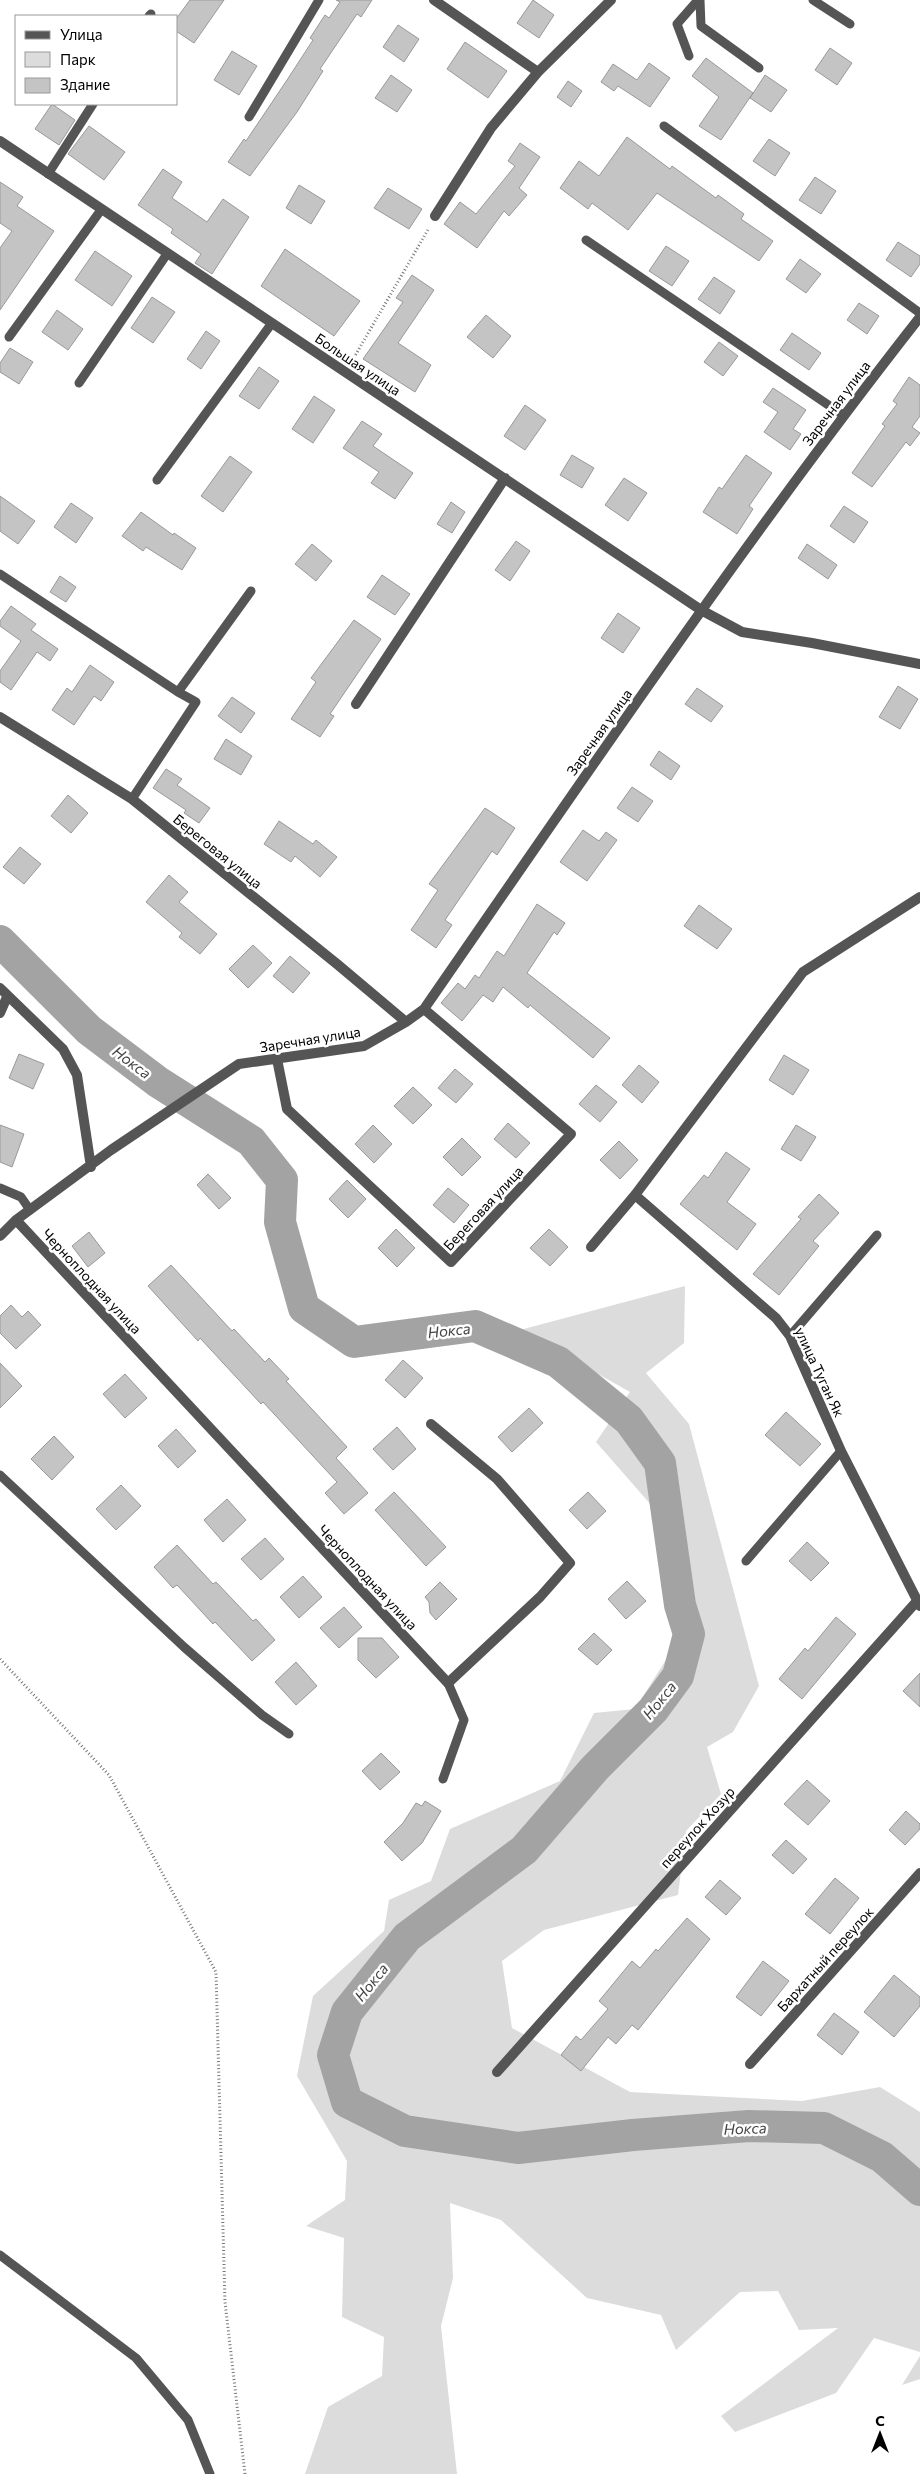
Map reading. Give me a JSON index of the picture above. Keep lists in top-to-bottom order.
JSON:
{
  "streets": {
    "street": [
      "Большая улица",
      "Заречная улица",
      "Береговая улица",
      "Черноплодная улица",
      "улица Туган Як",
      "переулок Хозур",
      "Бархатный переулок"
    ]
  },
  "crossings": [
    ["Большая улица", "Заречная улица"],
    ["Заречная улица", "Береговая улица"],
    ["улица Туган Як", "переулок Хозур"]
  ],
  "water": ["Нокса"],
  "legend": ["Улица", "Парк", "Здание"],
  "north": "top"
}
